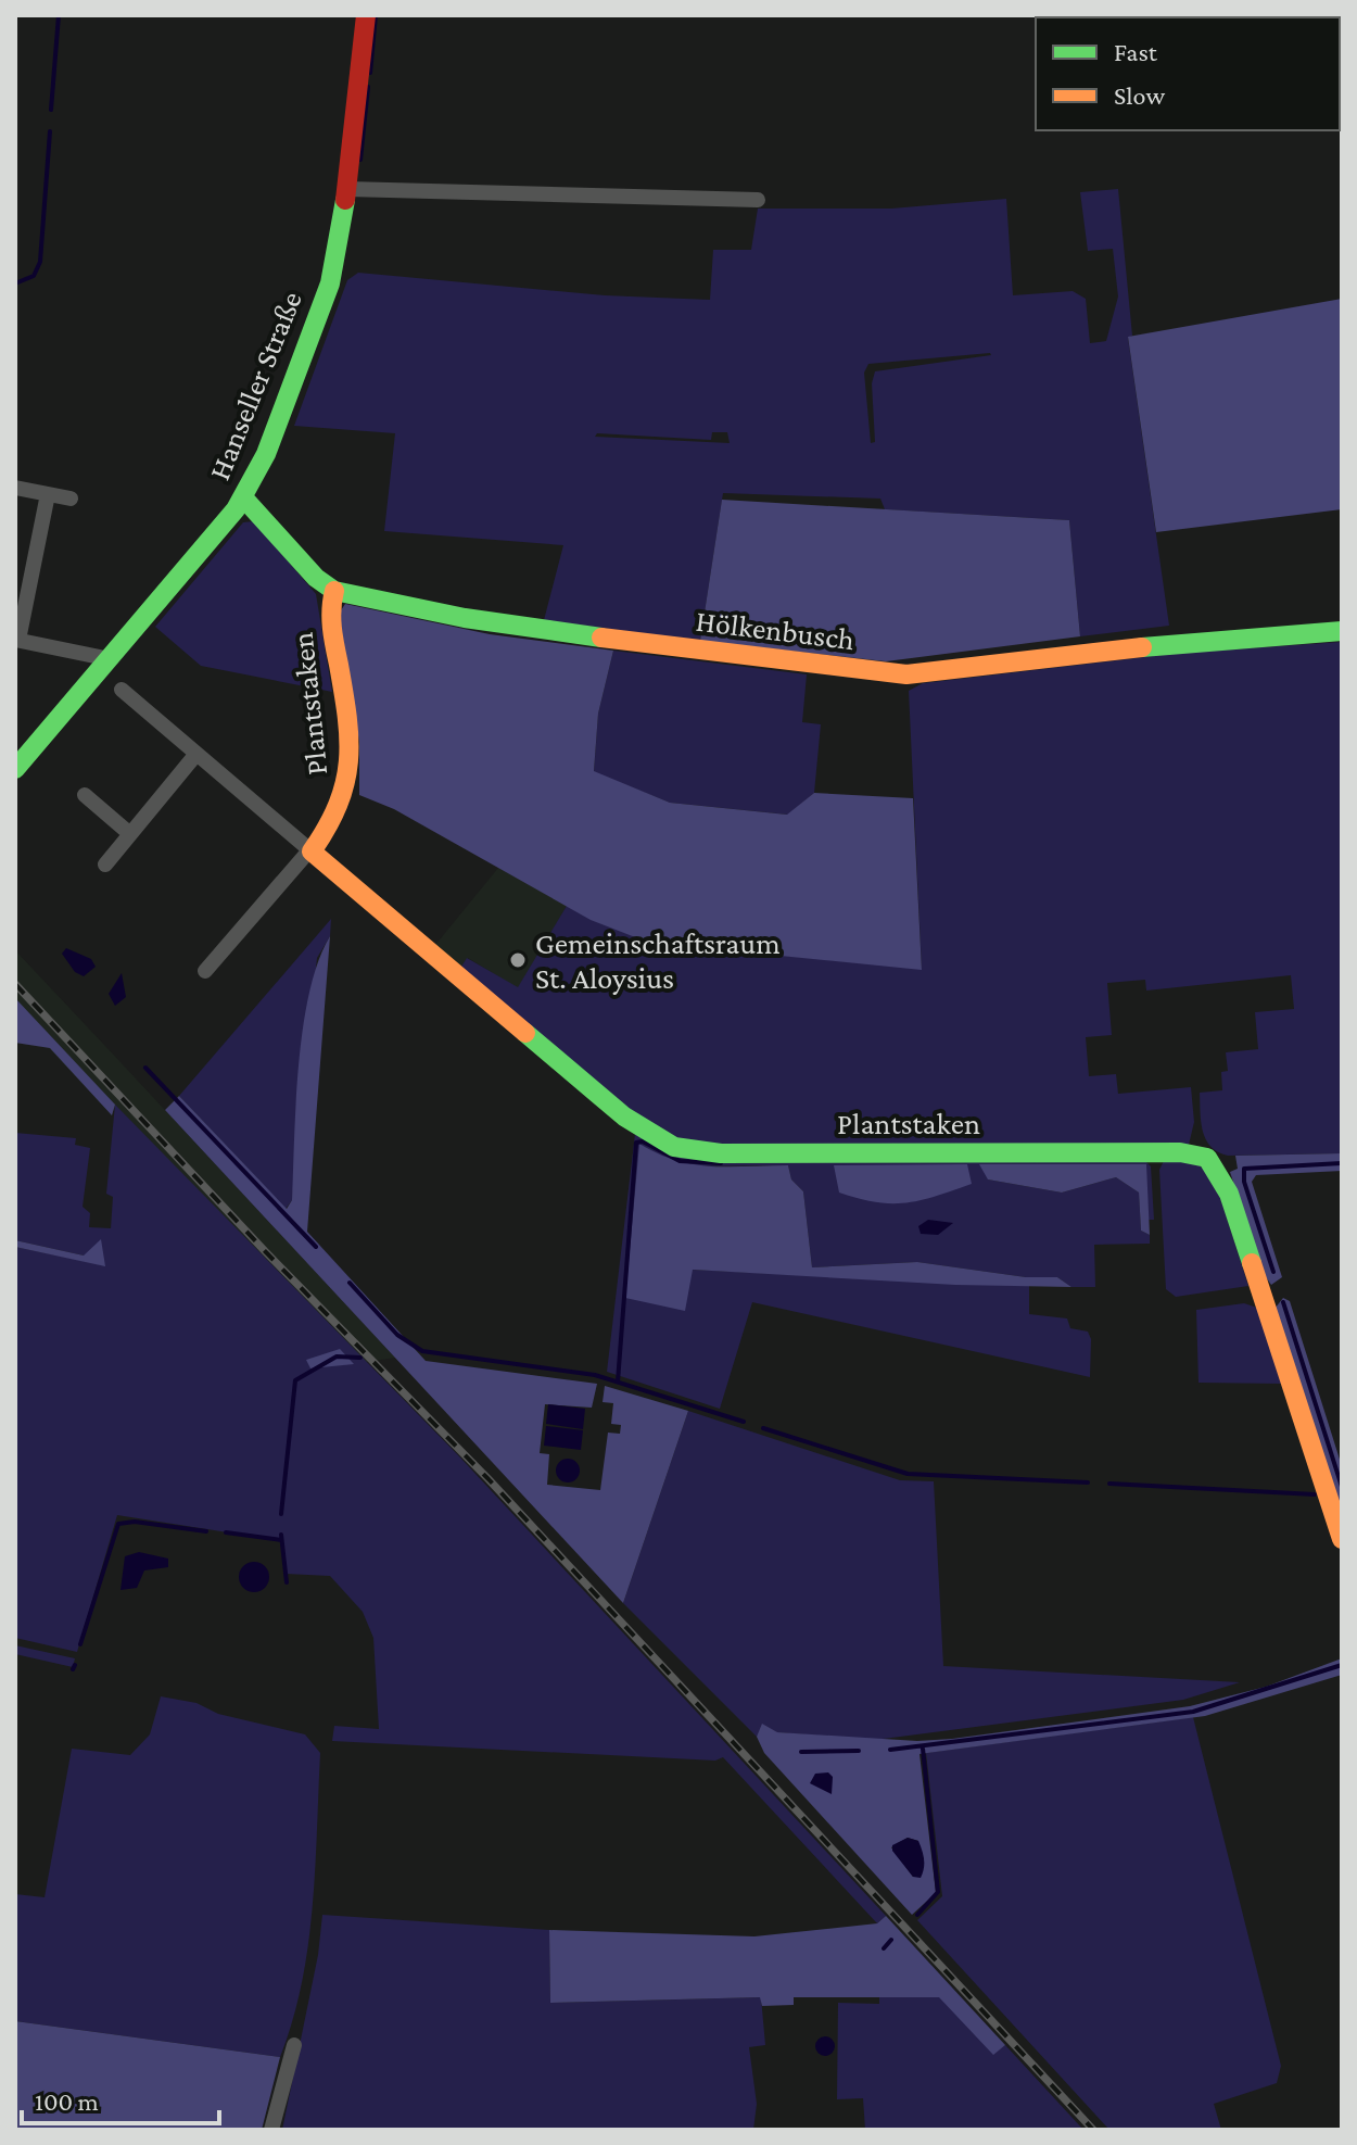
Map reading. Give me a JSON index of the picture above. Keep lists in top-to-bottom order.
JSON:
{
  "streets": {
    "street": ["Hanseller Straße", "Hölkenbusch", "Plantstaken"]
  },
  "crossings": [
    ["Hanseller Straße", "Hölkenbusch"],
    ["Hölkenbusch", "Plantstaken"]
  ],
  "places": ["Gemeinschaftsraum St. Aloysius"],
  "legend": ["Fast", "Slow"],
  "scale_bar": "100 m"
}
